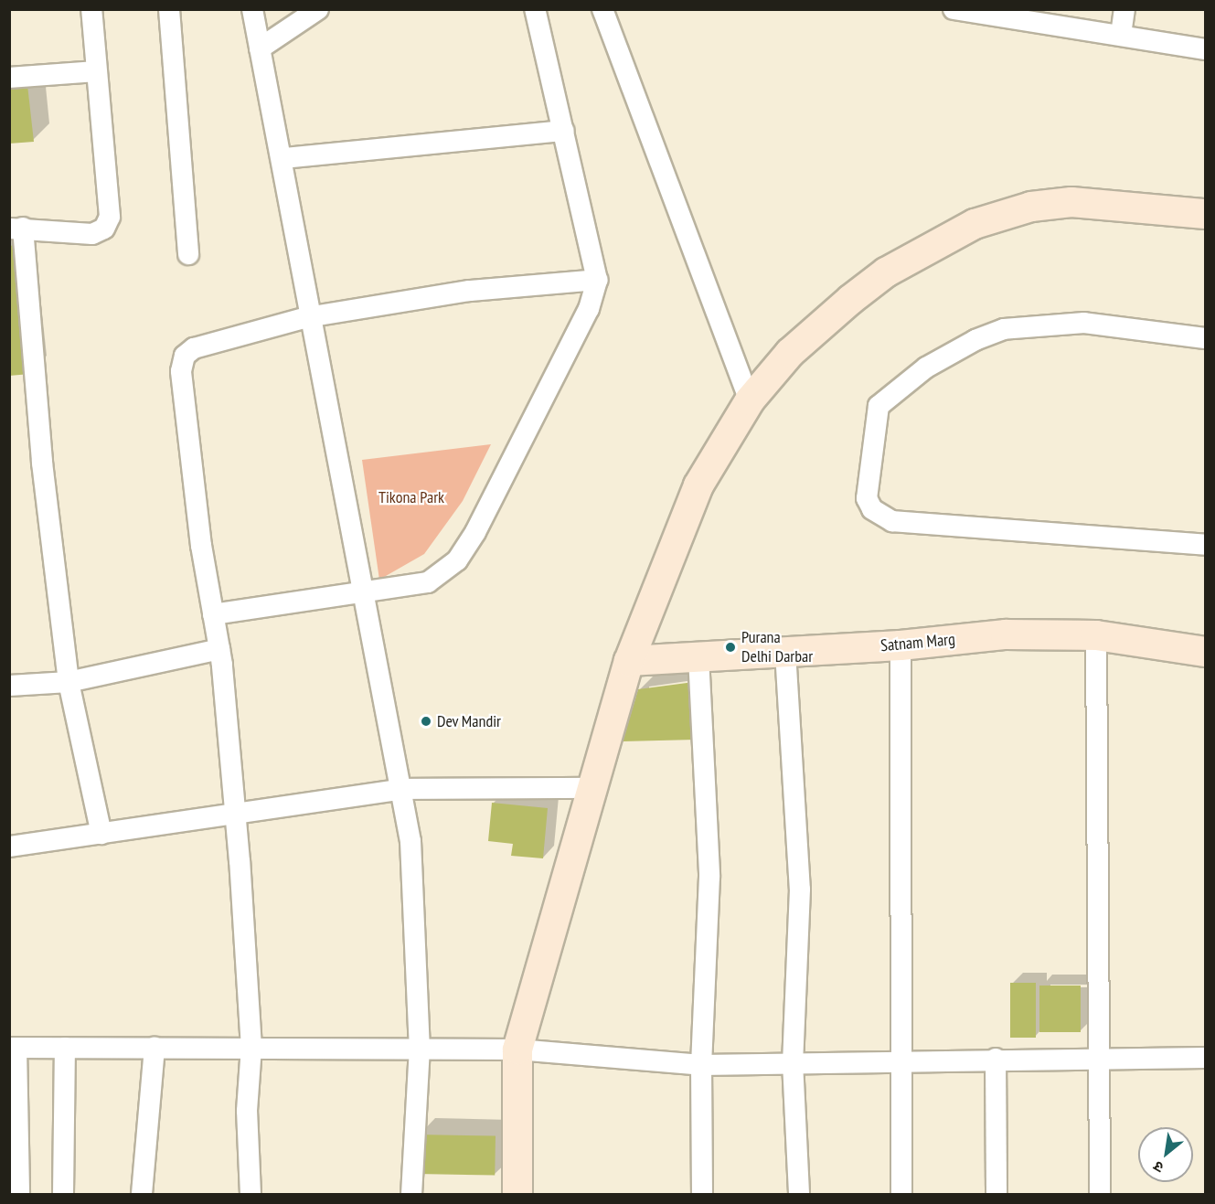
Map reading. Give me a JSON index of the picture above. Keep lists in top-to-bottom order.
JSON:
{
  "streets": {
    "street": ["Satnam Marg"]
  },
  "parks": ["Tikona Park"],
  "places": ["Purana Delhi Darbar", "Dev Mandir"],
  "north": "bottom left"
}
